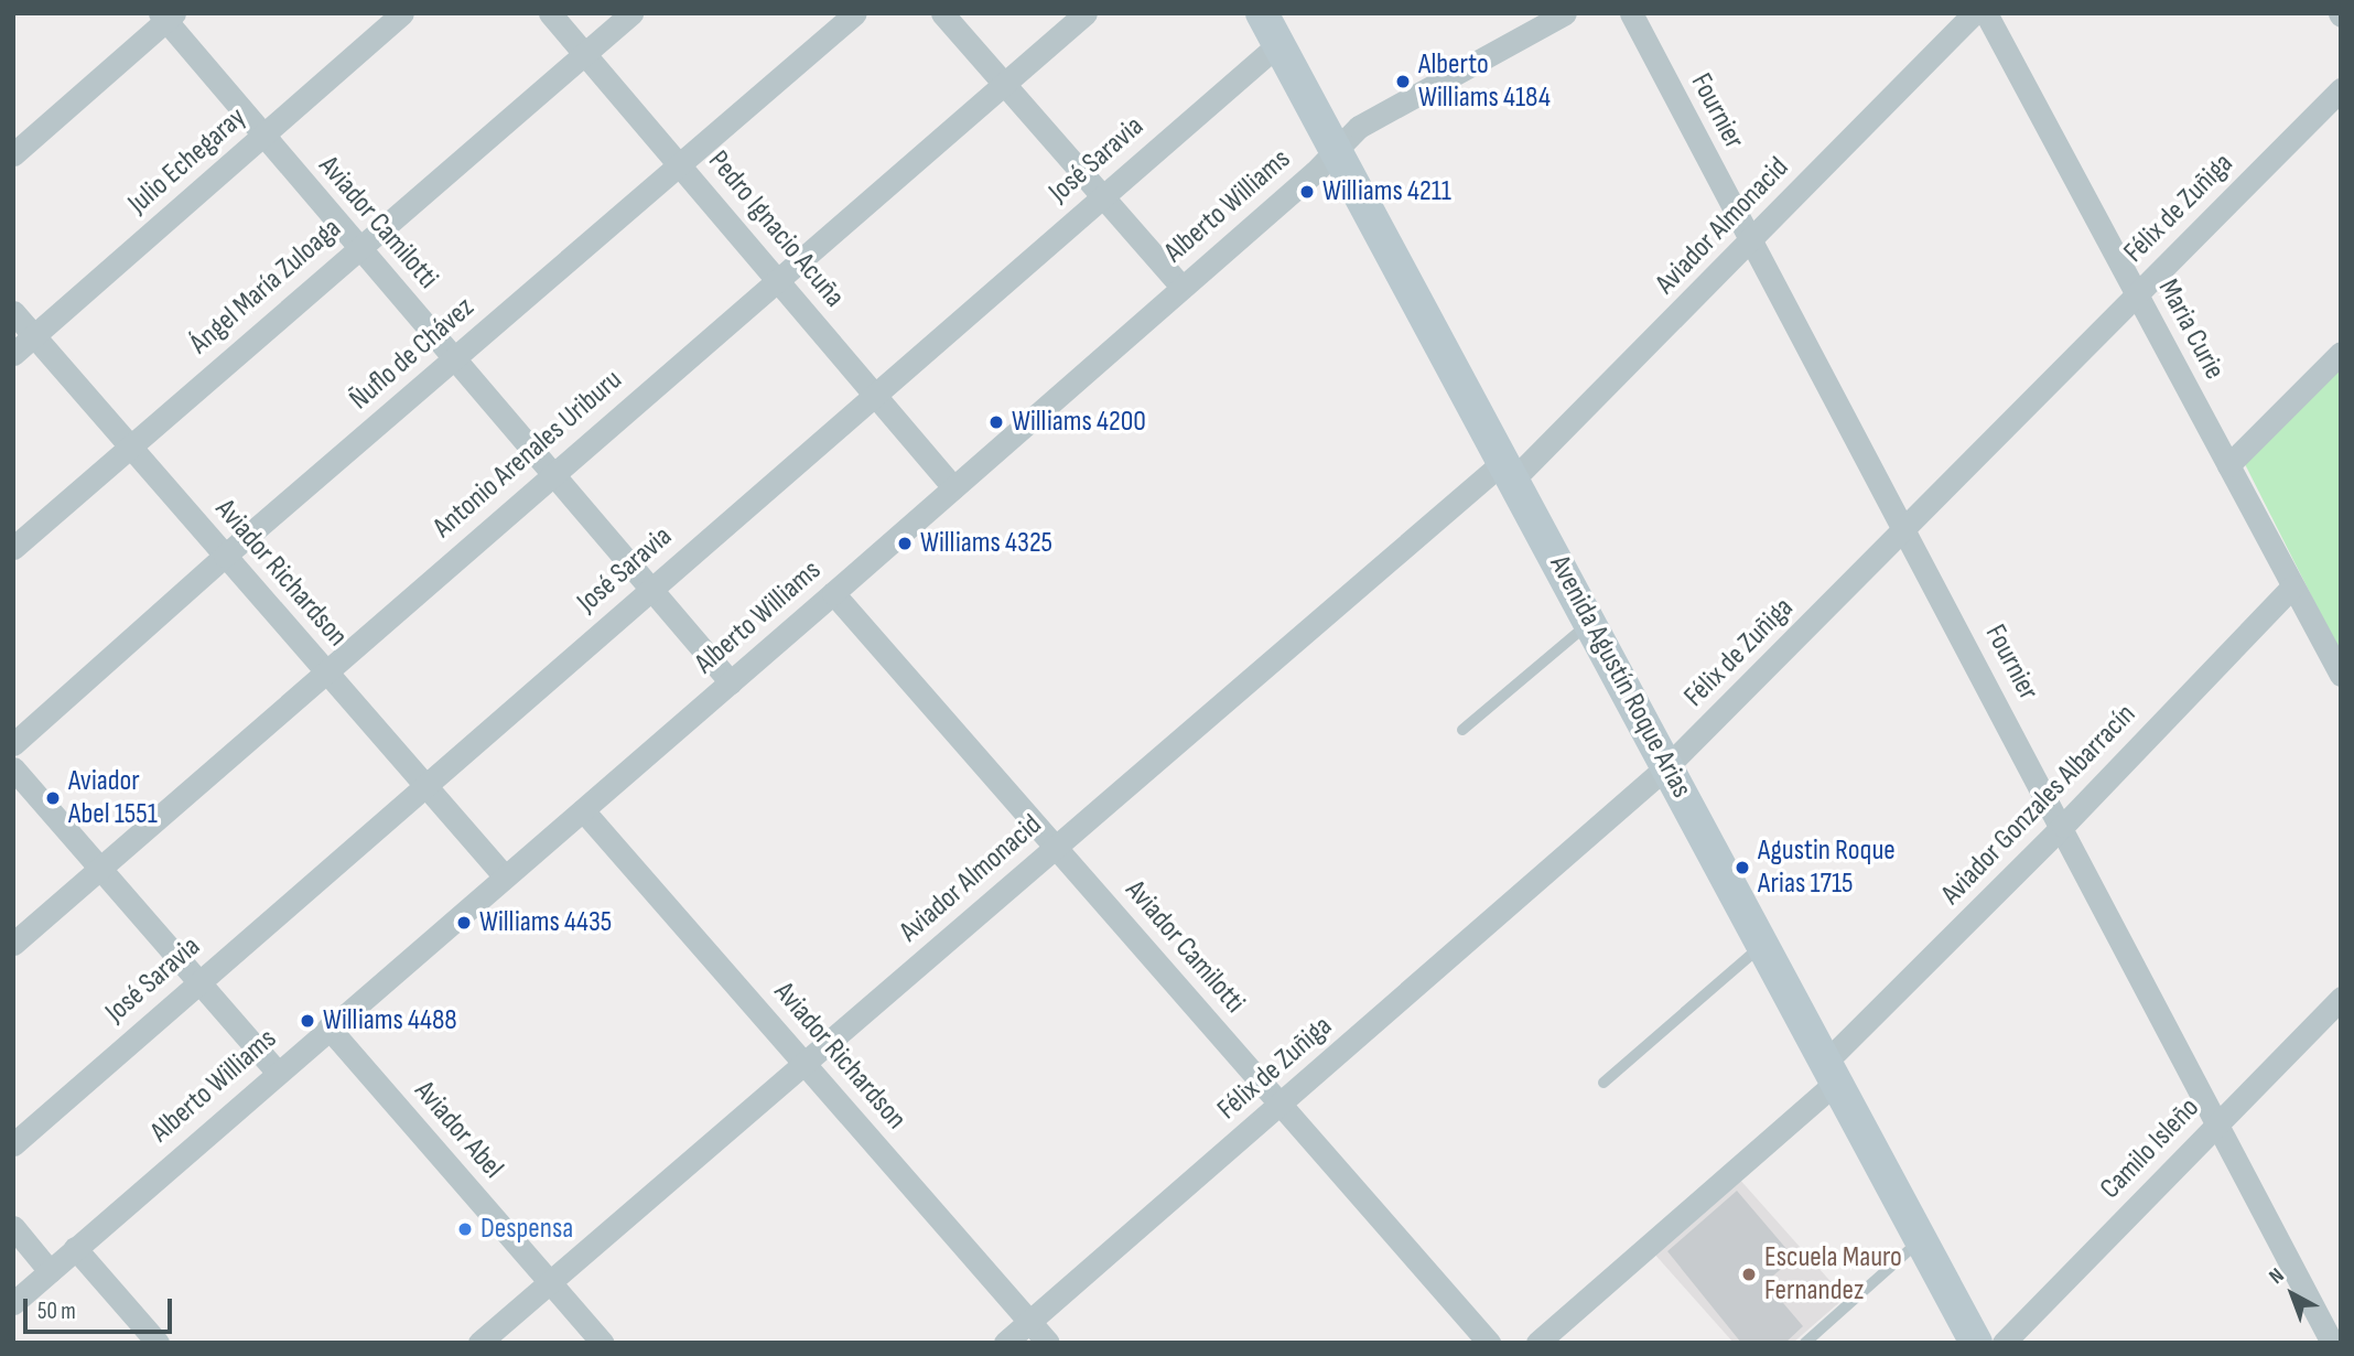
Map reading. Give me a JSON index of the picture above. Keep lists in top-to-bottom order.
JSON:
{
  "streets": {
    "main road": ["Avenida Agustín Roque Arias"],
    "street": [
      "Fournier",
      "José Saravia",
      "Julio Echegaray",
      "Alberto Williams",
      "Félix de Zuñiga",
      "Aviador Camilotti",
      "Aviador Almonacid",
      "Pedro Ignacio Acuña",
      "Ángel María Zuloaga",
      "Maria Curie",
      "Ñuflo de Chávez",
      "Antonio Arenales Uriburu",
      "Aviador Richardson",
      "Aviador Gonzales Albarracín",
      "Aviador Abel",
      "Camilo Isleño"
    ]
  },
  "crossings": [
    ["Fournier", "Félix de Zuñiga"],
    ["Fournier", "Aviador Almonacid"],
    ["Fournier", "Aviador Gonzales Albarracín"],
    ["Fournier", "Camilo Isleño"],
    ["José Saravia", "Aviador Camilotti"],
    ["José Saravia", "Pedro Ignacio Acuña"],
    ["José Saravia", "Aviador Richardson"],
    ["José Saravia", "Avenida Agustín Roque Arias"],
    ["Julio Echegaray", "Aviador Camilotti"],
    ["Julio Echegaray", "Aviador Richardson"],
    ["Alberto Williams", "Aviador Camilotti"],
    ["Alberto Williams", "Pedro Ignacio Acuña"],
    ["Alberto Williams", "Aviador Richardson"],
    ["Alberto Williams", "Avenida Agustín Roque Arias"],
    ["Alberto Williams", "Aviador Abel"],
    ["Félix de Zuñiga", "Aviador Camilotti"],
    ["Félix de Zuñiga", "Maria Curie"],
    ["Félix de Zuñiga", "Aviador Richardson"],
    ["Félix de Zuñiga", "Avenida Agustín Roque Arias"],
    ["Aviador Camilotti", "Aviador Almonacid"],
    ["Aviador Camilotti", "Ángel María Zuloaga"],
    ["Aviador Camilotti", "Ñuflo de Chávez"],
    ["Aviador Camilotti", "Antonio Arenales Uriburu"],
    ["Aviador Almonacid", "Aviador Richardson"],
    ["Aviador Almonacid", "Avenida Agustín Roque Arias"],
    ["Aviador Almonacid", "Aviador Abel"],
    ["Pedro Ignacio Acuña", "Ángel María Zuloaga"],
    ["Pedro Ignacio Acuña", "Ñuflo de Chávez"],
    ["Pedro Ignacio Acuña", "Antonio Arenales Uriburu"],
    ["Ángel María Zuloaga", "Aviador Richardson"],
    ["Maria Curie", "Aviador Gonzales Albarracín"],
    ["Ñuflo de Chávez", "Aviador Richardson"],
    ["Antonio Arenales Uriburu", "Aviador Richardson"],
    ["Avenida Agustín Roque Arias", "Aviador Gonzales Albarracín"]
  ],
  "places": [
    "Alberto Williams 4184",
    "Williams 4211",
    "Williams 4200",
    "Williams 4325",
    "Aviador Abel 1551",
    "Agustin Roque Arias 1715",
    "Williams 4435",
    "Williams 4488",
    "Despensa",
    "Escuela Mauro Fernandez"
  ],
  "scale_bar": "50 m",
  "north": "top left"
}
